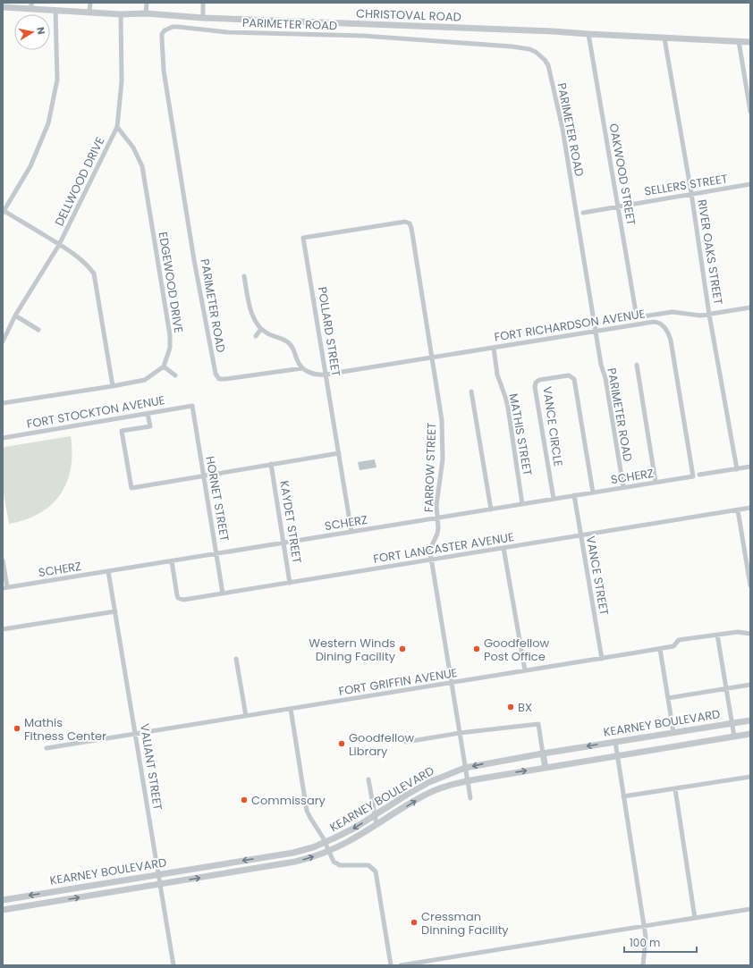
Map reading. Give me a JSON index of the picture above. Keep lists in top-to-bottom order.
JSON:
{
  "streets": {
    "street": [
      "CHRISTOVAL ROAD",
      "PARIMETER ROAD",
      "OAKWOOD STREET",
      "DELLWOOD DRIVE",
      "SELLERS STREET",
      "RIVER OAKS STREET",
      "EDGEWOOD DRIVE",
      "FORT RICHARDSON AVENUE",
      "POLLARD STREET",
      "FORT STOCKTON AVENUE",
      "VANCE CIRCLE",
      "MATHIS STREET",
      "FARROW STREET",
      "SCHERZ",
      "HORNET STREET",
      "KAYDET STREET",
      "FORT LANCASTER AVENUE",
      "VANCE STREET",
      "FORT GRIFFIN AVENUE",
      "KEARNEY BOULEVARD",
      "VALIANT STREET"
    ]
  },
  "crossings": [
    ["CHRISTOVAL ROAD", "OAKWOOD STREET"],
    ["CHRISTOVAL ROAD", "DELLWOOD DRIVE"],
    ["CHRISTOVAL ROAD", "RIVER OAKS STREET"],
    ["PARIMETER ROAD", "FORT RICHARDSON AVENUE"],
    ["PARIMETER ROAD", "SCHERZ"],
    ["OAKWOOD STREET", "SELLERS STREET"],
    ["OAKWOOD STREET", "RIVER OAKS STREET"],
    ["DELLWOOD DRIVE", "EDGEWOOD DRIVE"],
    ["SELLERS STREET", "RIVER OAKS STREET"],
    ["FORT RICHARDSON AVENUE", "POLLARD STREET"],
    ["FORT RICHARDSON AVENUE", "MATHIS STREET"],
    ["FORT RICHARDSON AVENUE", "FARROW STREET"],
    ["FORT RICHARDSON AVENUE", "SCHERZ"],
    ["POLLARD STREET", "FARROW STREET"],
    ["POLLARD STREET", "SCHERZ"],
    ["FORT STOCKTON AVENUE", "HORNET STREET"],
    ["VANCE CIRCLE", "SCHERZ"],
    ["MATHIS STREET", "SCHERZ"],
    ["FARROW STREET", "SCHERZ"],
    ["FARROW STREET", "FORT LANCASTER AVENUE"],
    ["FARROW STREET", "FORT GRIFFIN AVENUE"],
    ["FARROW STREET", "KEARNEY BOULEVARD"],
    ["SCHERZ", "HORNET STREET"],
    ["SCHERZ", "KAYDET STREET"],
    ["SCHERZ", "FORT LANCASTER AVENUE"],
    ["SCHERZ", "VANCE STREET"],
    ["SCHERZ", "VALIANT STREET"],
    ["HORNET STREET", "FORT LANCASTER AVENUE"],
    ["KAYDET STREET", "FORT LANCASTER AVENUE"],
    ["FORT LANCASTER AVENUE", "VANCE STREET"],
    ["VANCE STREET", "FORT GRIFFIN AVENUE"],
    ["FORT GRIFFIN AVENUE", "VALIANT STREET"],
    ["KEARNEY BOULEVARD", "VALIANT STREET"]
  ],
  "places": [
    "Western Winds Dining Facility",
    "Goodfellow Post Office",
    "BX",
    "Mathis Fitness Center",
    "Goodfellow Library",
    "Commissary",
    "Cressman Dinning Facility"
  ],
  "scale_bar": "100 m",
  "north": "right"
}
